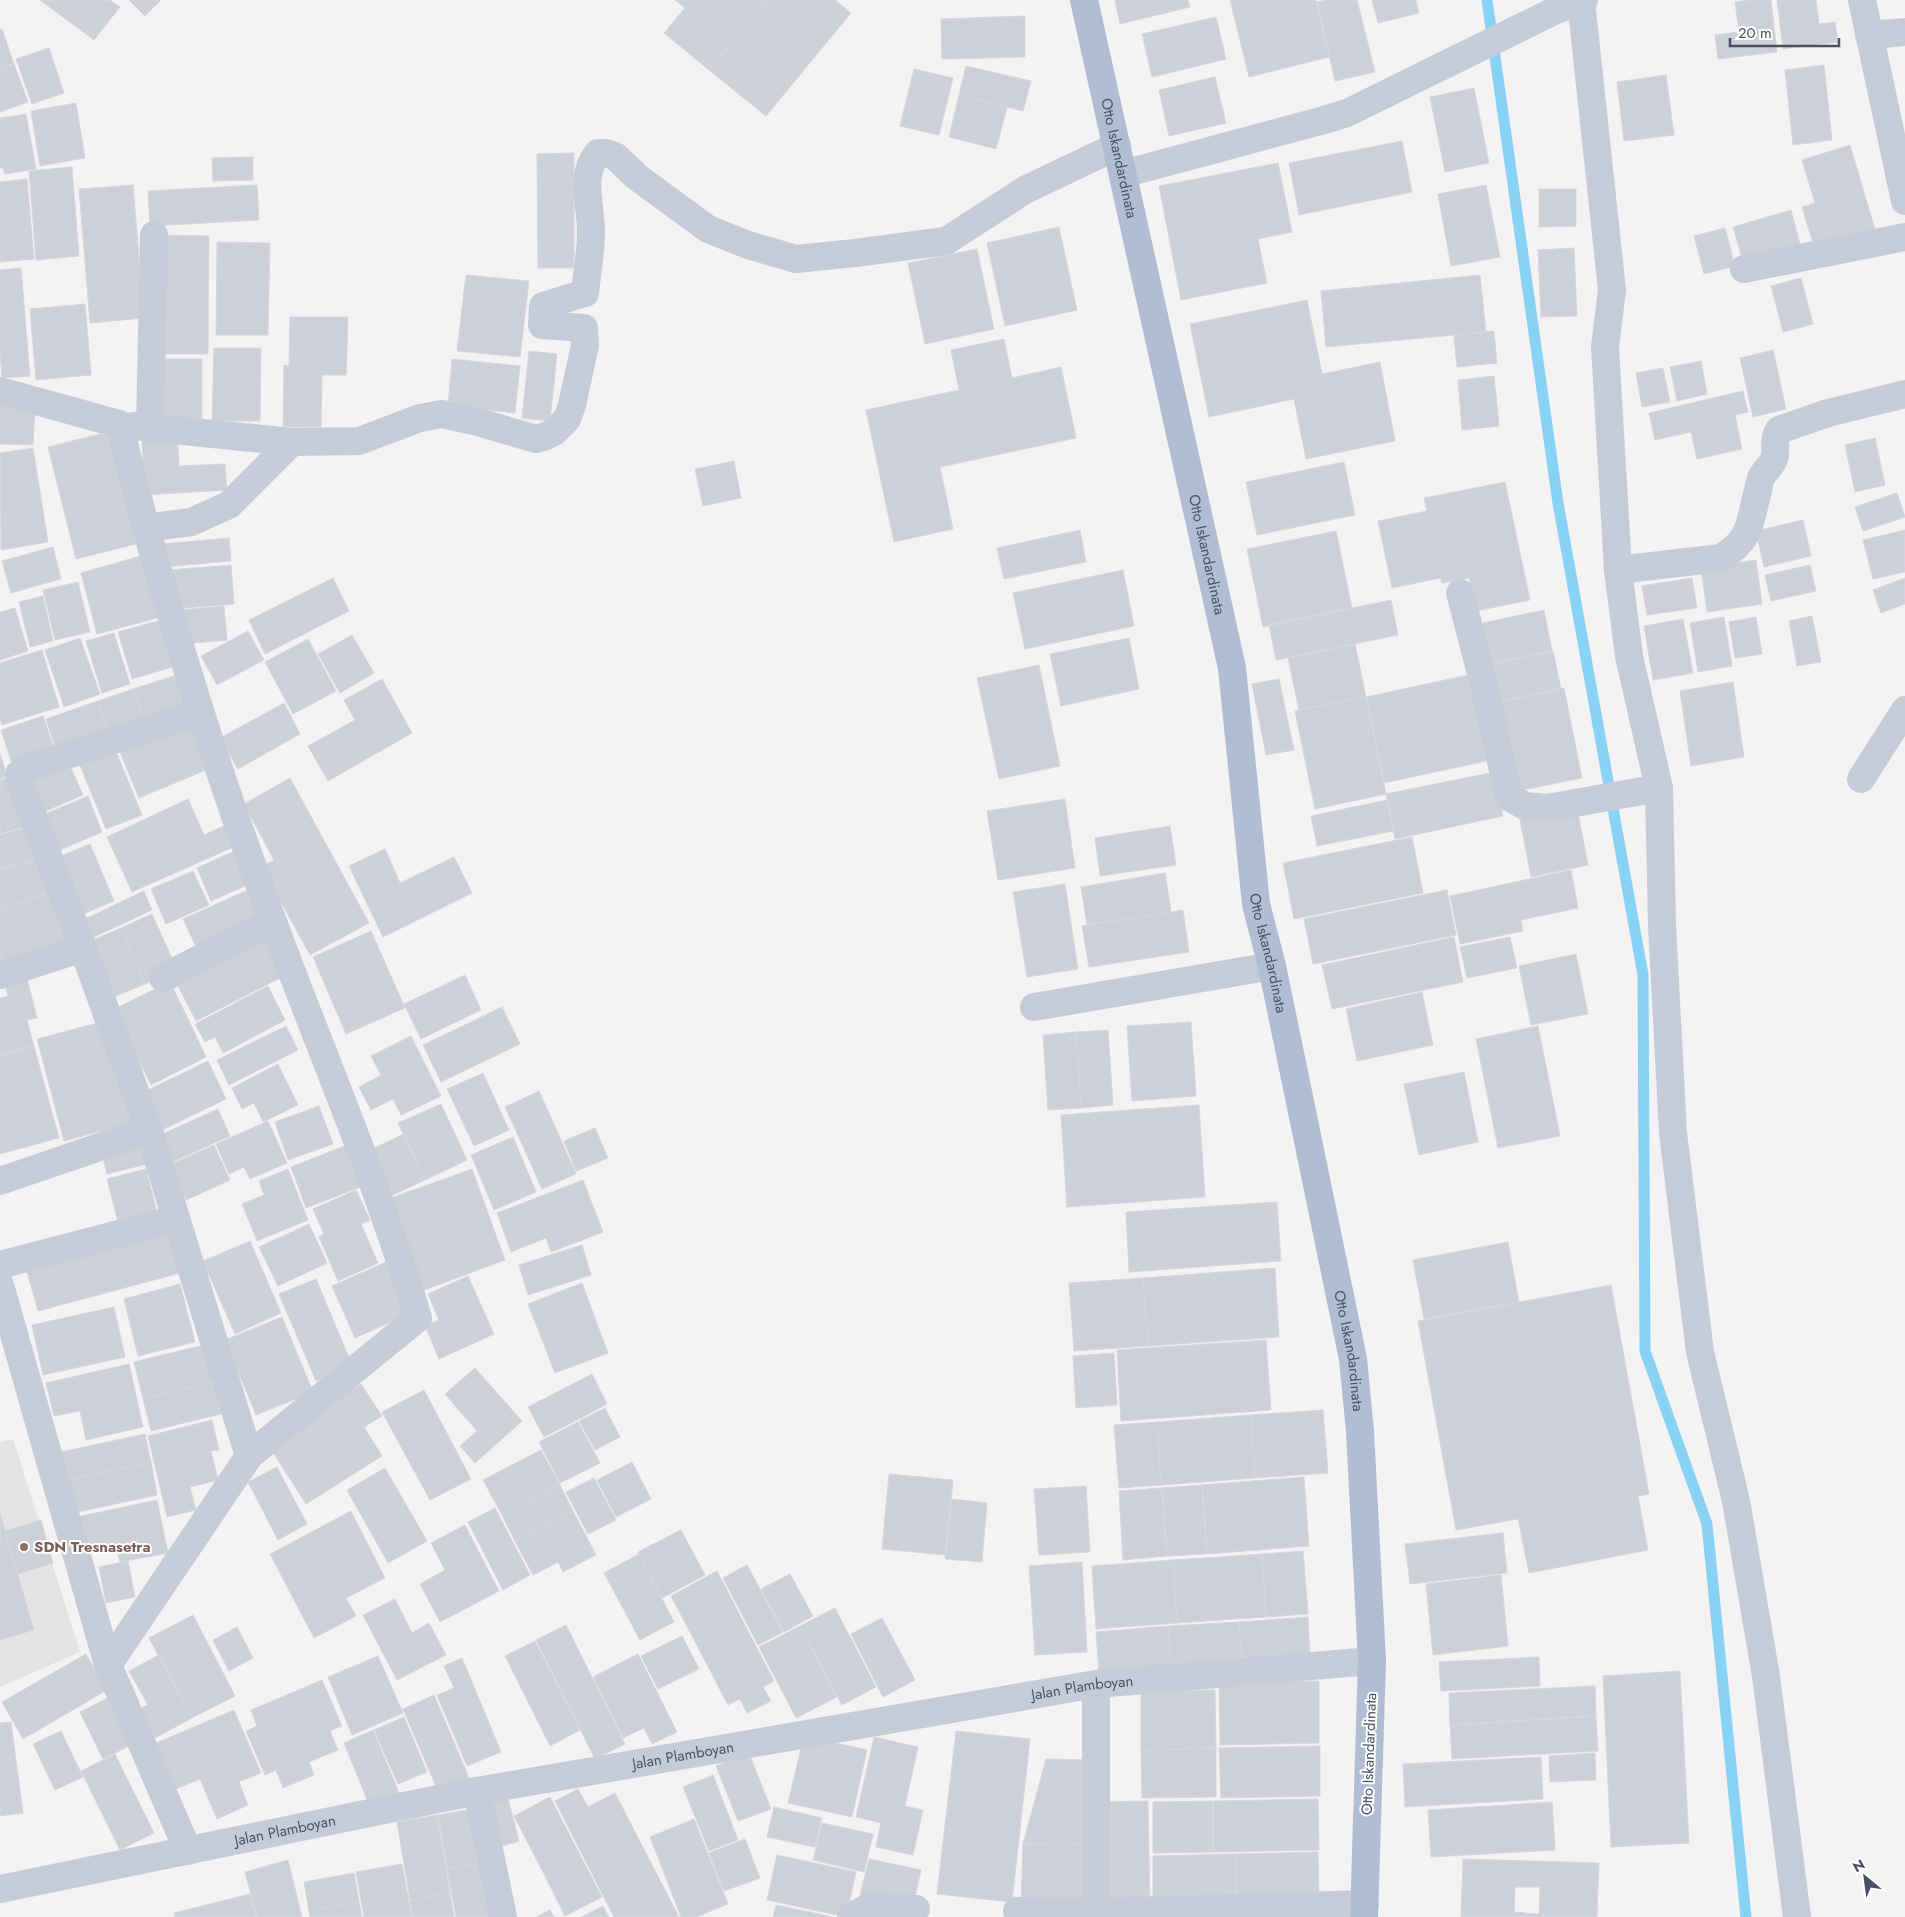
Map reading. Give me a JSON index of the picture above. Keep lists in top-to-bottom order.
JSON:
{
  "streets": {
    "main road": ["Otto Iskandardinata"],
    "street": ["Jalan Plamboyan"]
  },
  "crossings": [
    ["Otto Iskandardinata", "Jalan Plamboyan"]
  ],
  "places": ["SDN Tresnasetra"],
  "scale_bar": "20 m",
  "north": "top left"
}
